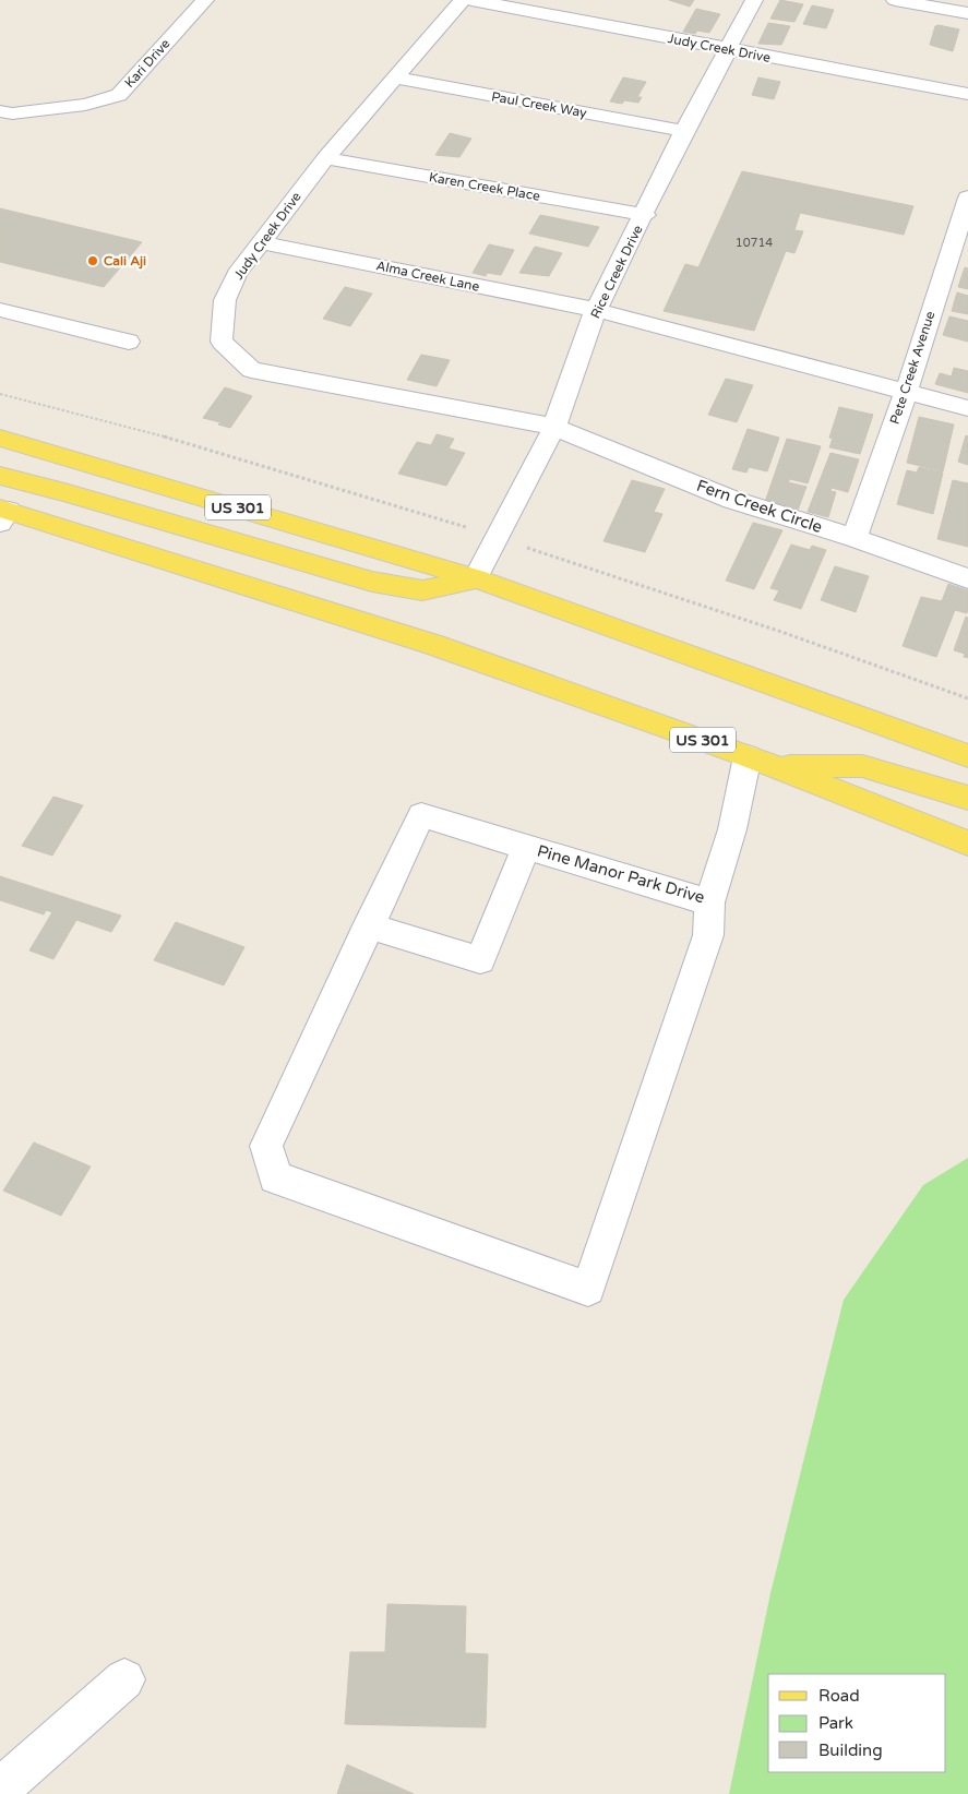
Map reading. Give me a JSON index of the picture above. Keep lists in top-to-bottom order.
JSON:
{
  "streets": {
    "main road": ["US 301"],
    "street": [
      "Judy Creek Drive",
      "Kari Drive",
      "Paul Creek Way",
      "Karen Creek Place",
      "Rice Creek Drive",
      "Alma Creek Lane",
      "Pete Creek Avenue",
      "Fern Creek Circle",
      "Pine Manor Park Drive"
    ]
  },
  "crossings": [
    ["Judy Creek Drive", "Paul Creek Way"],
    ["Judy Creek Drive", "Karen Creek Place"],
    ["Judy Creek Drive", "Rice Creek Drive"],
    ["Judy Creek Drive", "Alma Creek Lane"],
    ["Judy Creek Drive", "Fern Creek Circle"],
    ["Paul Creek Way", "Rice Creek Drive"],
    ["Karen Creek Place", "Rice Creek Drive"],
    ["Rice Creek Drive", "Alma Creek Lane"],
    ["Rice Creek Drive", "Fern Creek Circle"],
    ["Rice Creek Drive", "US 301"],
    ["Pete Creek Avenue", "Fern Creek Circle"],
    ["US 301", "Pine Manor Park Drive"]
  ],
  "places": ["Cali Aji"],
  "house_numbers": ["10714"],
  "legend": ["Road", "Park", "Building"]
}
